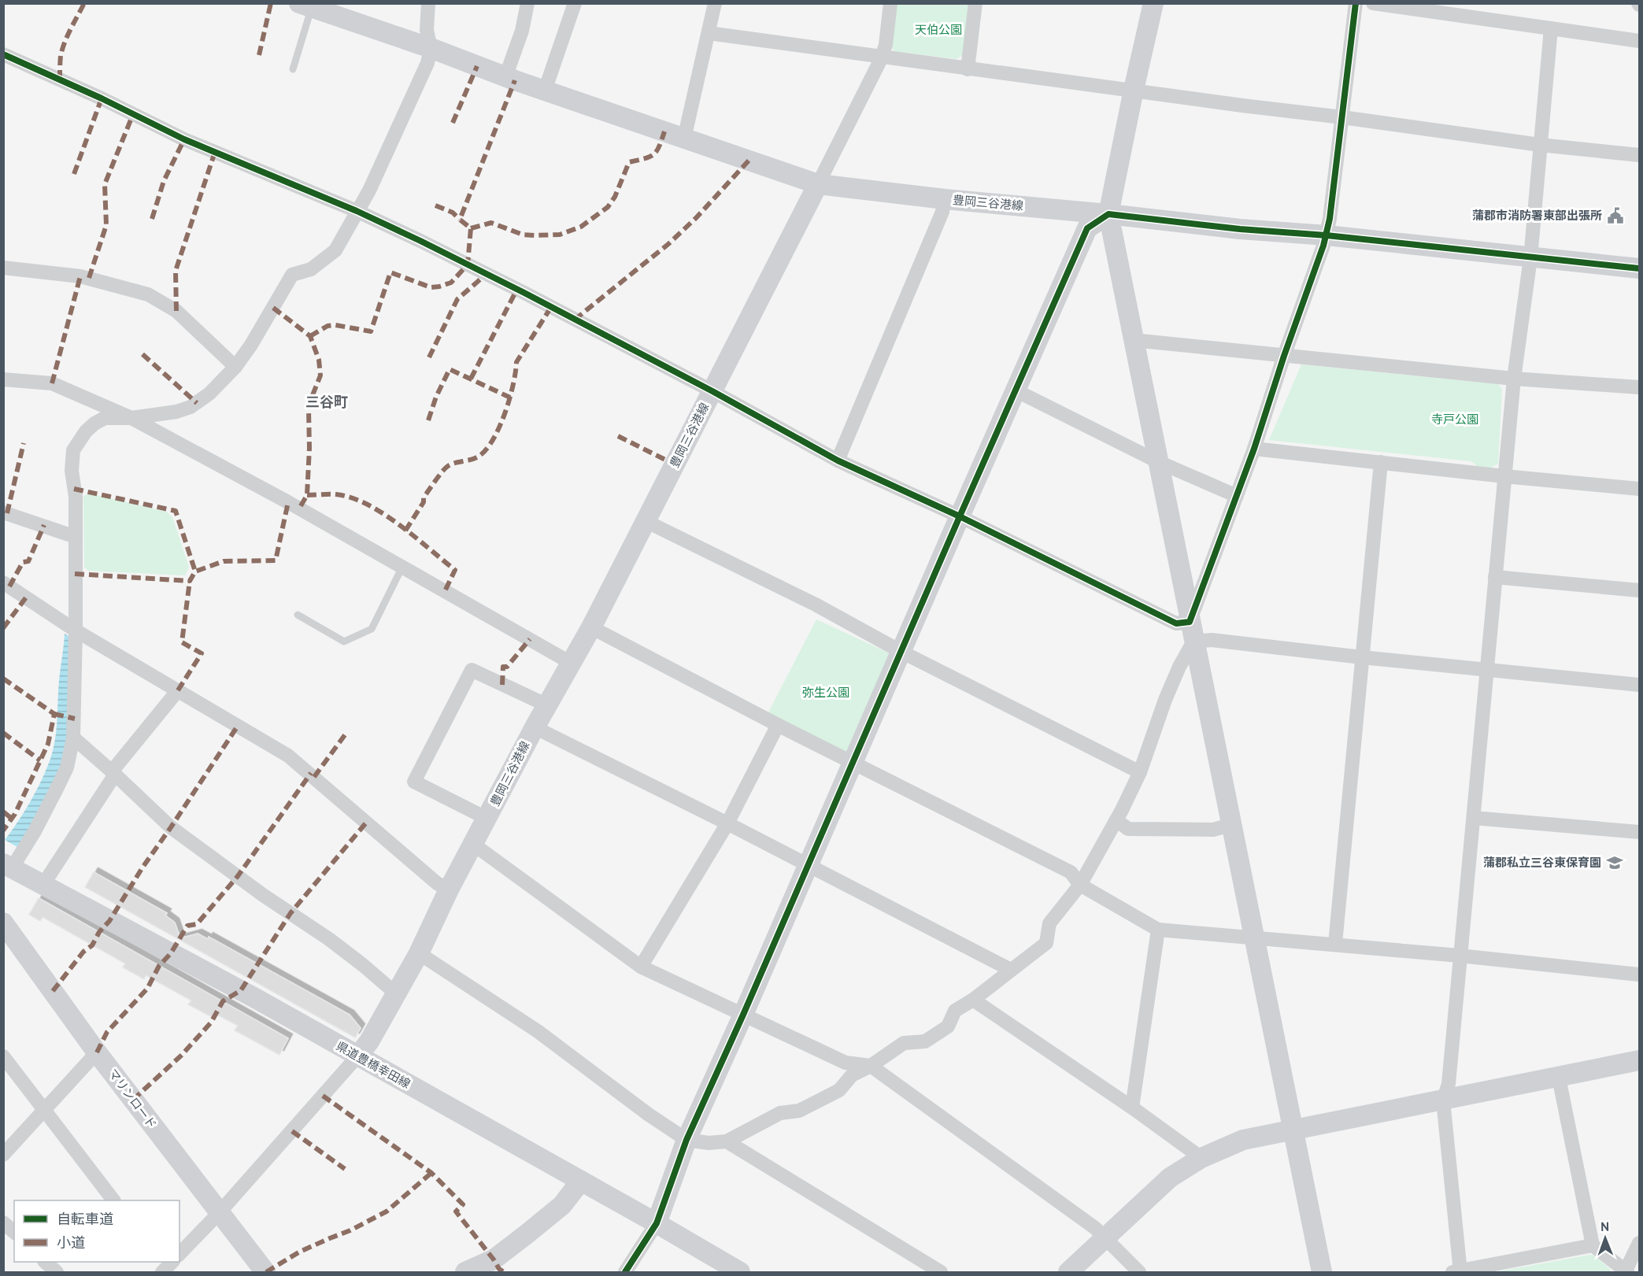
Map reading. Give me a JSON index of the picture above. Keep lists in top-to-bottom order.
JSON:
{
  "streets": {
    "street": ["豊岡三谷港線", "県道豊橋幸田線", "マリンロード"]
  },
  "crossings": [
    ["豊岡三谷港線", "県道豊橋幸田線"]
  ],
  "districts": ["三谷町"],
  "parks": ["天伯公園", "寺戸公園", "弥生公園"],
  "places": {
    "public building": ["蒲郡市消防署東部出張所"],
    "school or university": ["蒲郡私立三谷東保育園"]
  },
  "legend": ["自転車道", "小道"],
  "north": "top"
}
